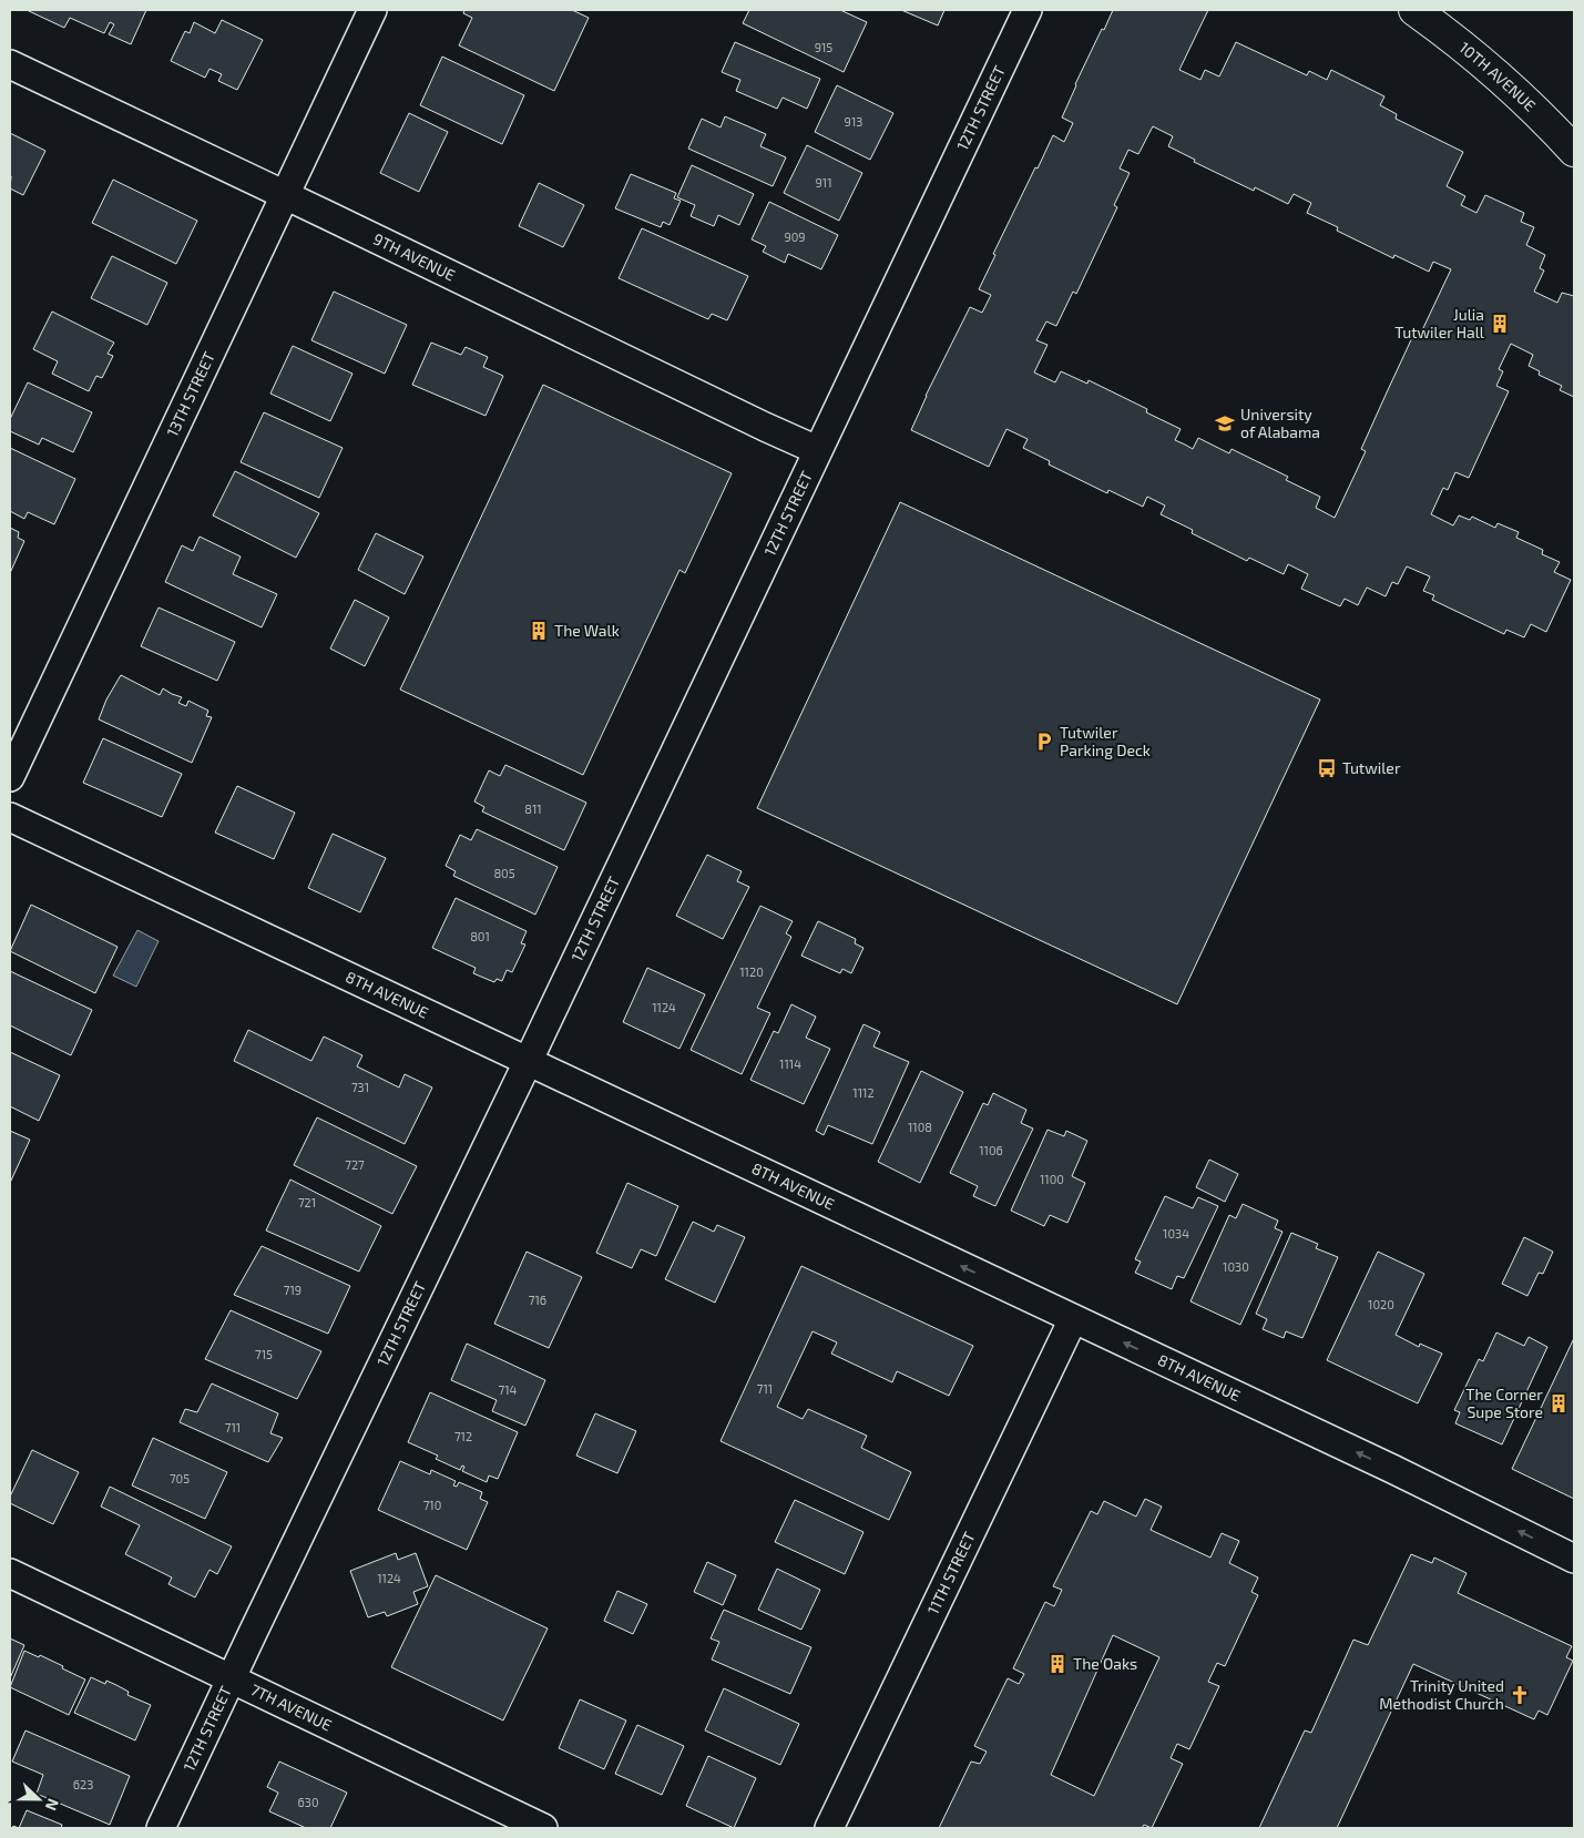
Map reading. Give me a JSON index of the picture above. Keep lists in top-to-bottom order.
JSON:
{
  "streets": {
    "main road": ["10TH AVENUE"],
    "street": [
      "12TH STREET",
      "9TH AVENUE",
      "13TH STREET",
      "8TH AVENUE",
      "11TH STREET",
      "7TH AVENUE"
    ]
  },
  "crossings": [
    ["12TH STREET", "9TH AVENUE"],
    ["12TH STREET", "8TH AVENUE"],
    ["12TH STREET", "7TH AVENUE"],
    ["9TH AVENUE", "13TH STREET"],
    ["8TH AVENUE", "11TH STREET"]
  ],
  "one_way": ["8TH AVENUE"],
  "places": {
    "building": [
      "Julia Tutwiler Hall",
      "The Walk",
      "The Corner Supe Store",
      "The Oaks"
    ],
    "school or university": ["University of Alabama"],
    "parking": ["Tutwiler Parking Deck"],
    "bus stop": ["Tutwiler"],
    "church": ["Trinity United Methodist Church"]
  },
  "house_numbers": [
    "915",
    "913",
    "911",
    "909",
    "811",
    "805",
    "801",
    "1120",
    "1124",
    "1114",
    "731",
    "1112",
    "1108",
    "1106",
    "727",
    "1100",
    "721",
    "1034",
    "1030",
    "719",
    "716",
    "1020",
    "715",
    "711",
    "714",
    "711",
    "712",
    "705",
    "710",
    "1124",
    "623",
    "630"
  ],
  "north": "right"
}
